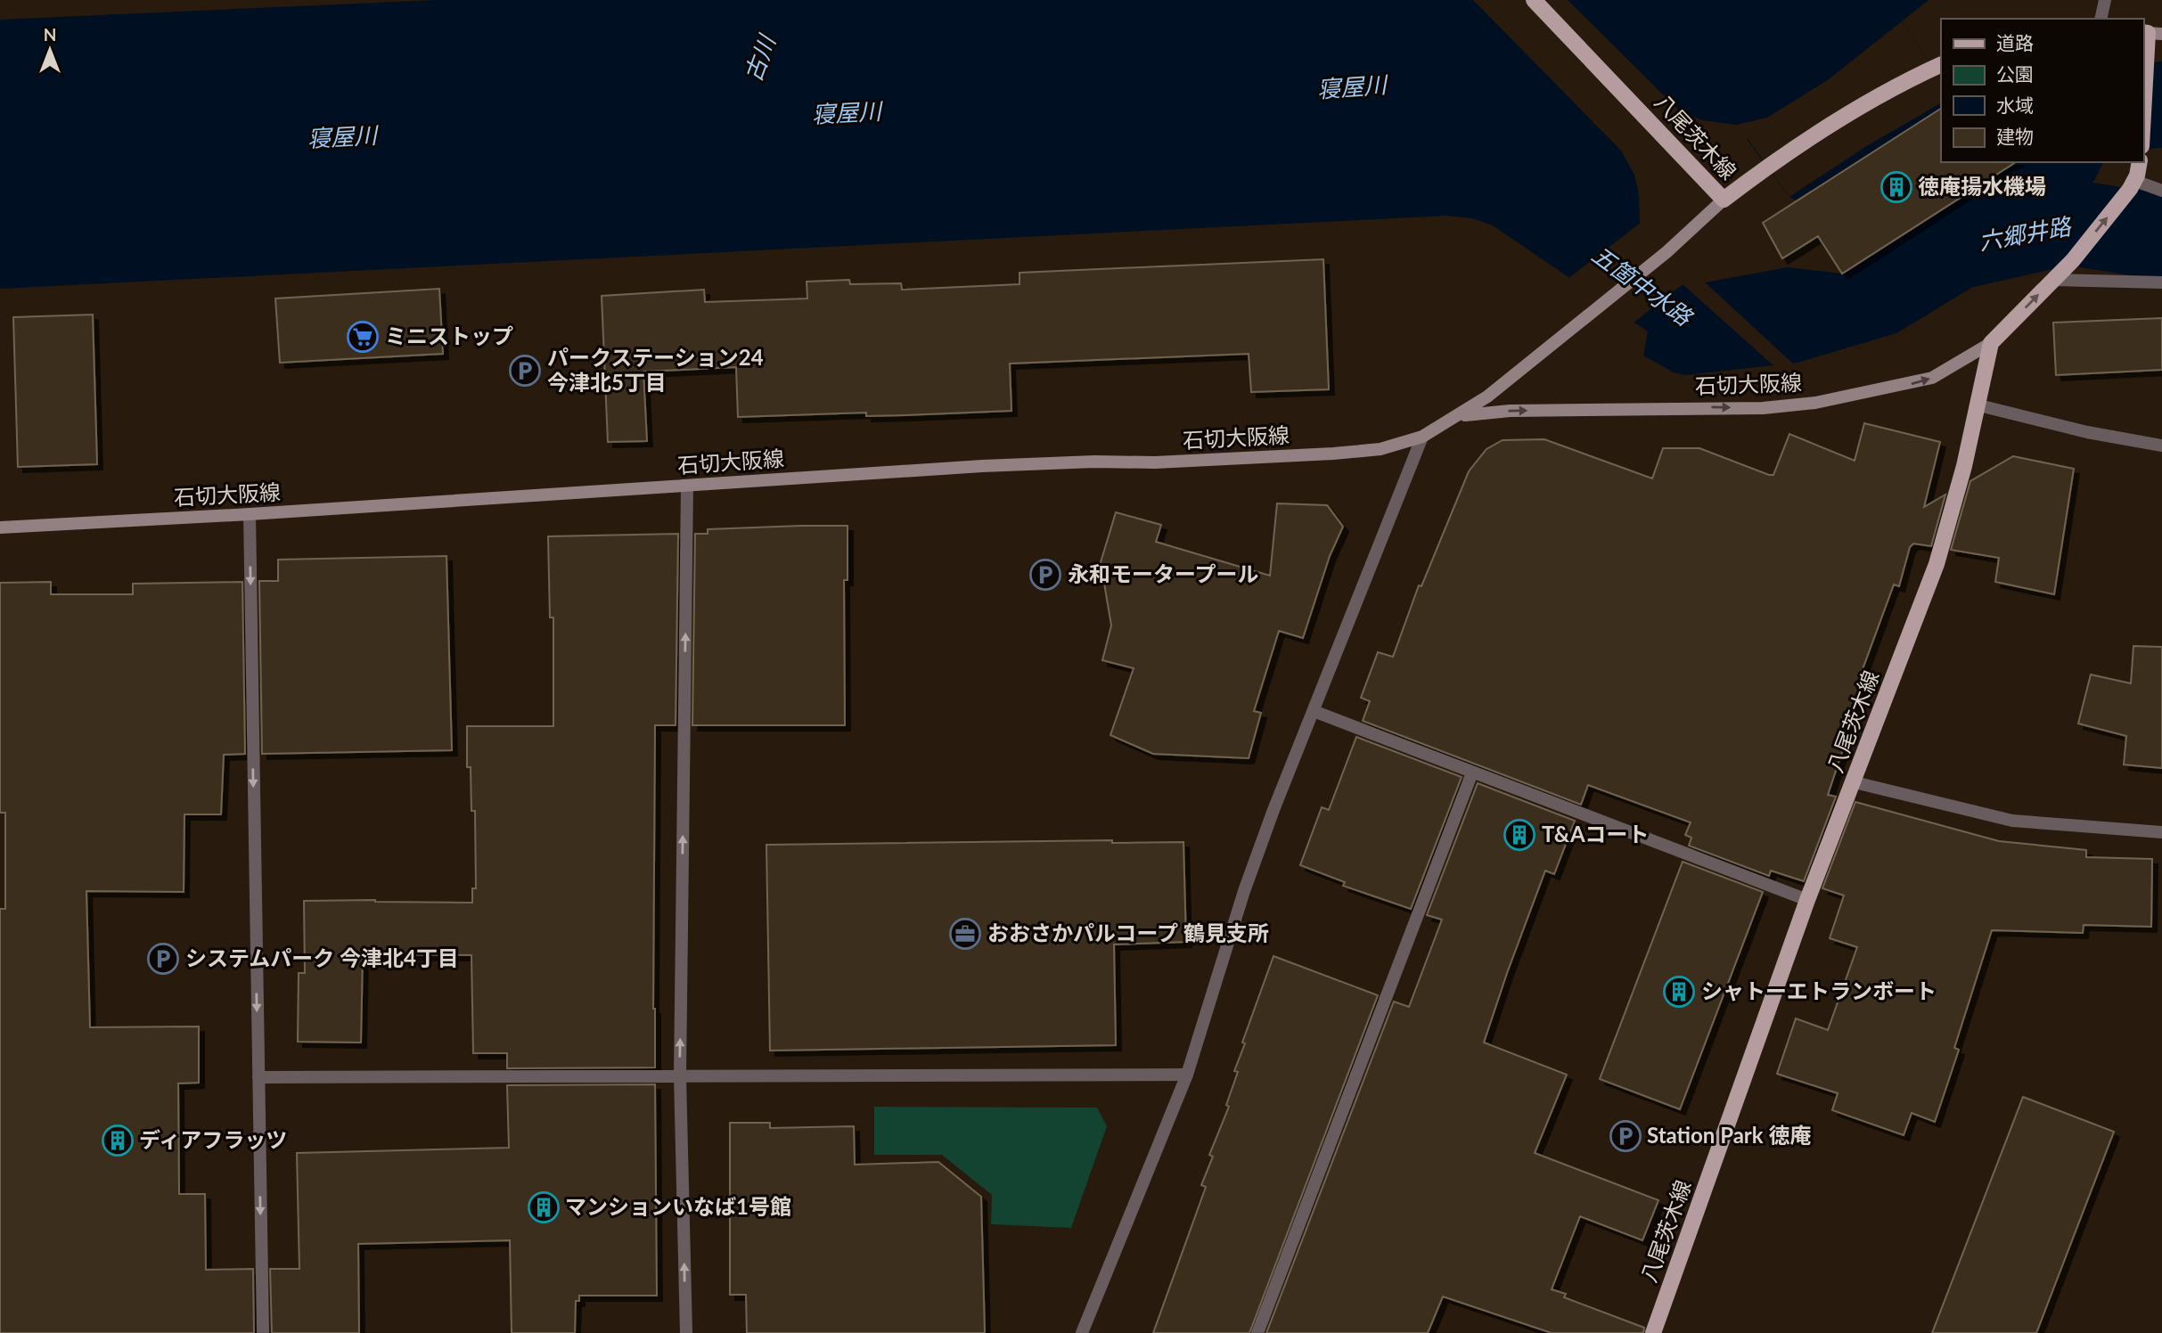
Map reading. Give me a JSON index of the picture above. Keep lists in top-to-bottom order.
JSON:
{
  "streets": {
    "main road": ["八尾茨木線", "石切大阪線"]
  },
  "crossings": [
    ["八尾茨木線", "石切大阪線"]
  ],
  "water": [
    "古川",
    "寝屋川",
    "六郷井路",
    "五箇中水路"
  ],
  "places": {
    "building": [
      "徳庵揚水機場",
      "T&Aコート",
      "シャトーエトランボート",
      "ディアフラッツ",
      "マンションいなば1号館"
    ],
    "supermarket": ["ミニストップ"],
    "parking": [
      "パークステーション24 今津北5丁目",
      "永和モータープール",
      "システムパーク 今津北4丁目",
      "Station Park 徳庵"
    ],
    "office": ["おおさかパルコープ 鶴見支所"]
  },
  "legend": [
    "道路",
    "公園",
    "水域",
    "建物"
  ],
  "north": "top"
}
